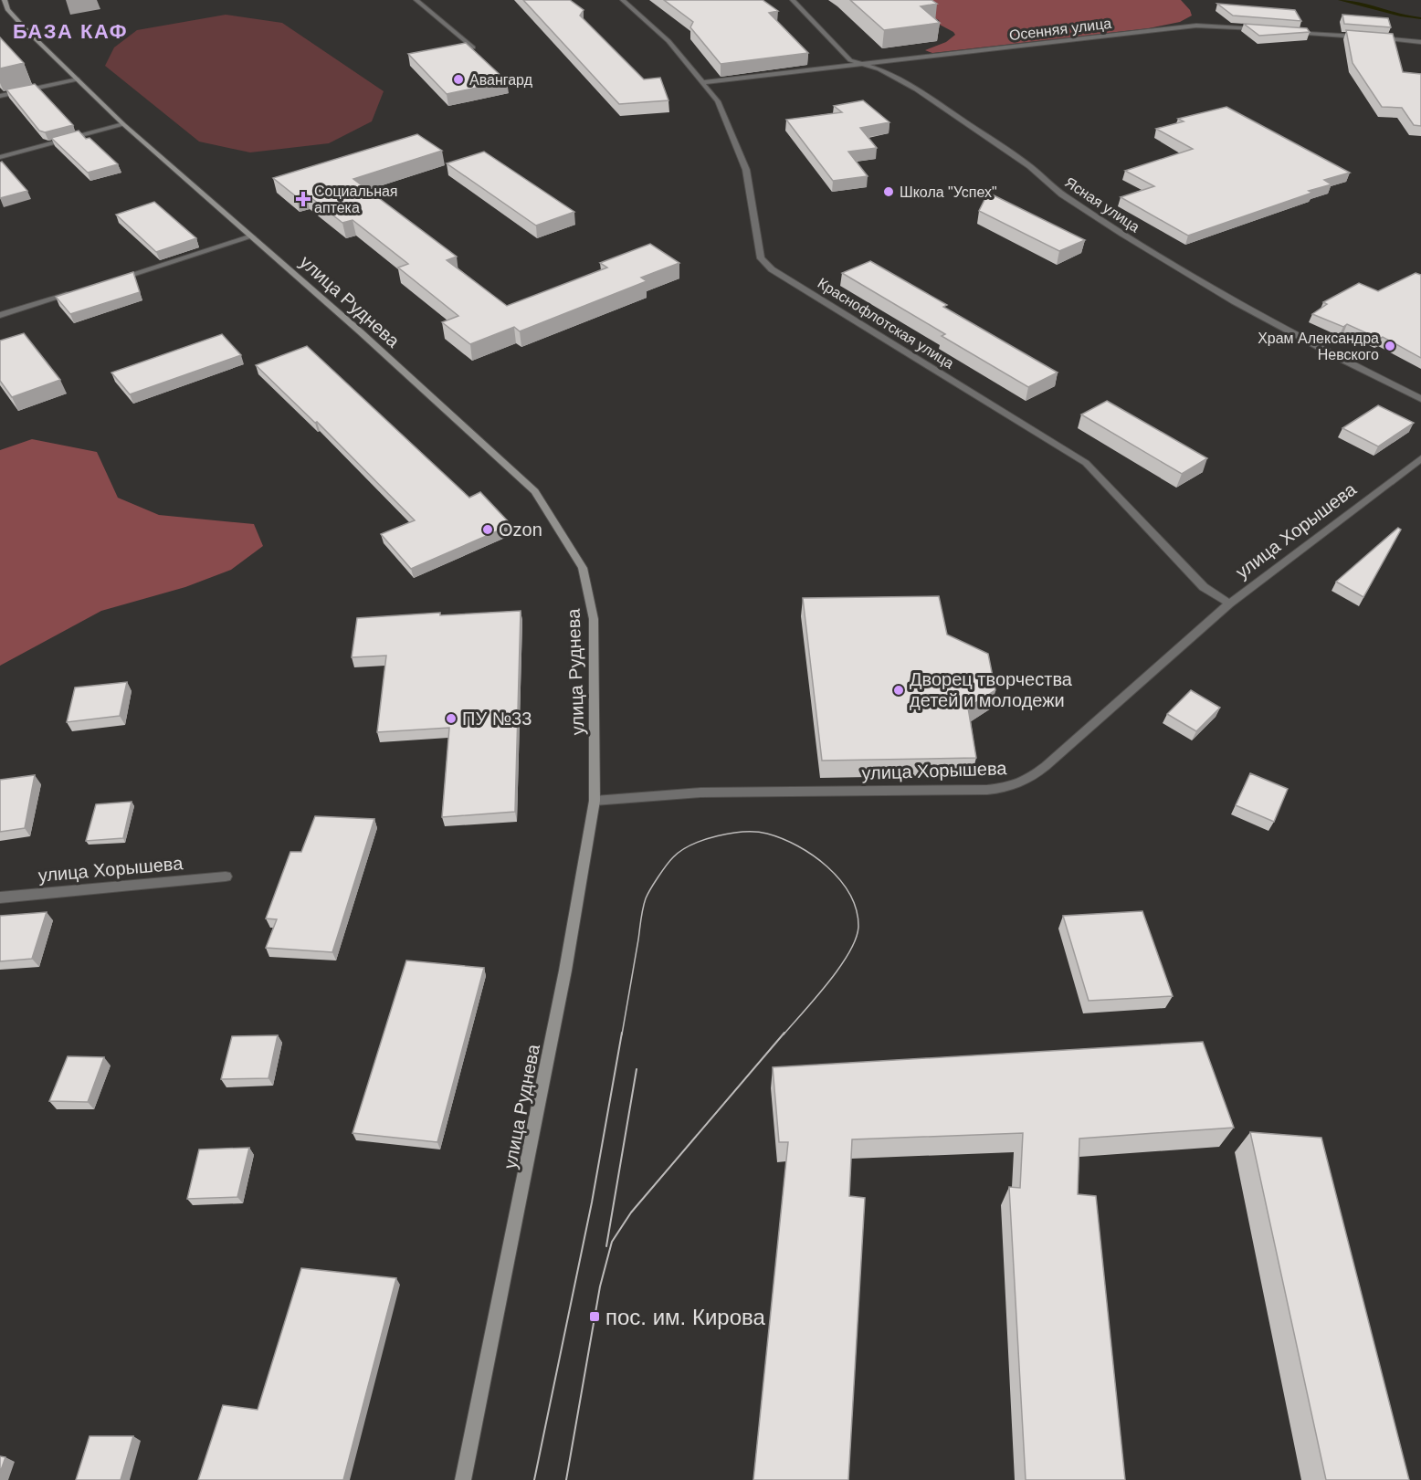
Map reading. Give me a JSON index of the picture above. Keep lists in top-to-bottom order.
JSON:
{
  "streets": {
    "main road": ["улица Руднева"],
    "street": [
      "Осенняя улица",
      "Ясная улица",
      "Краснофлотская улица",
      "улица Хорышева"
    ]
  },
  "crossings": [
    ["Осенняя улица", "Ясная улица"],
    ["Осенняя улица", "Краснофлотская улица"],
    ["улица Руднева", "улица Хорышева"],
    ["Краснофлотская улица", "улица Хорышева"]
  ],
  "districts": ["БАЗА КАФ"],
  "places": {
    "other": [
      "Авангард",
      "Школа \"Успех\"",
      "Храм Александра Невского",
      "Ozon",
      "Дворец творчества детей и молодежи",
      "ПУ №33"
    ],
    "health": ["Социальная аптека"],
    "transit": ["пос. им. Кирова"]
  }
}
